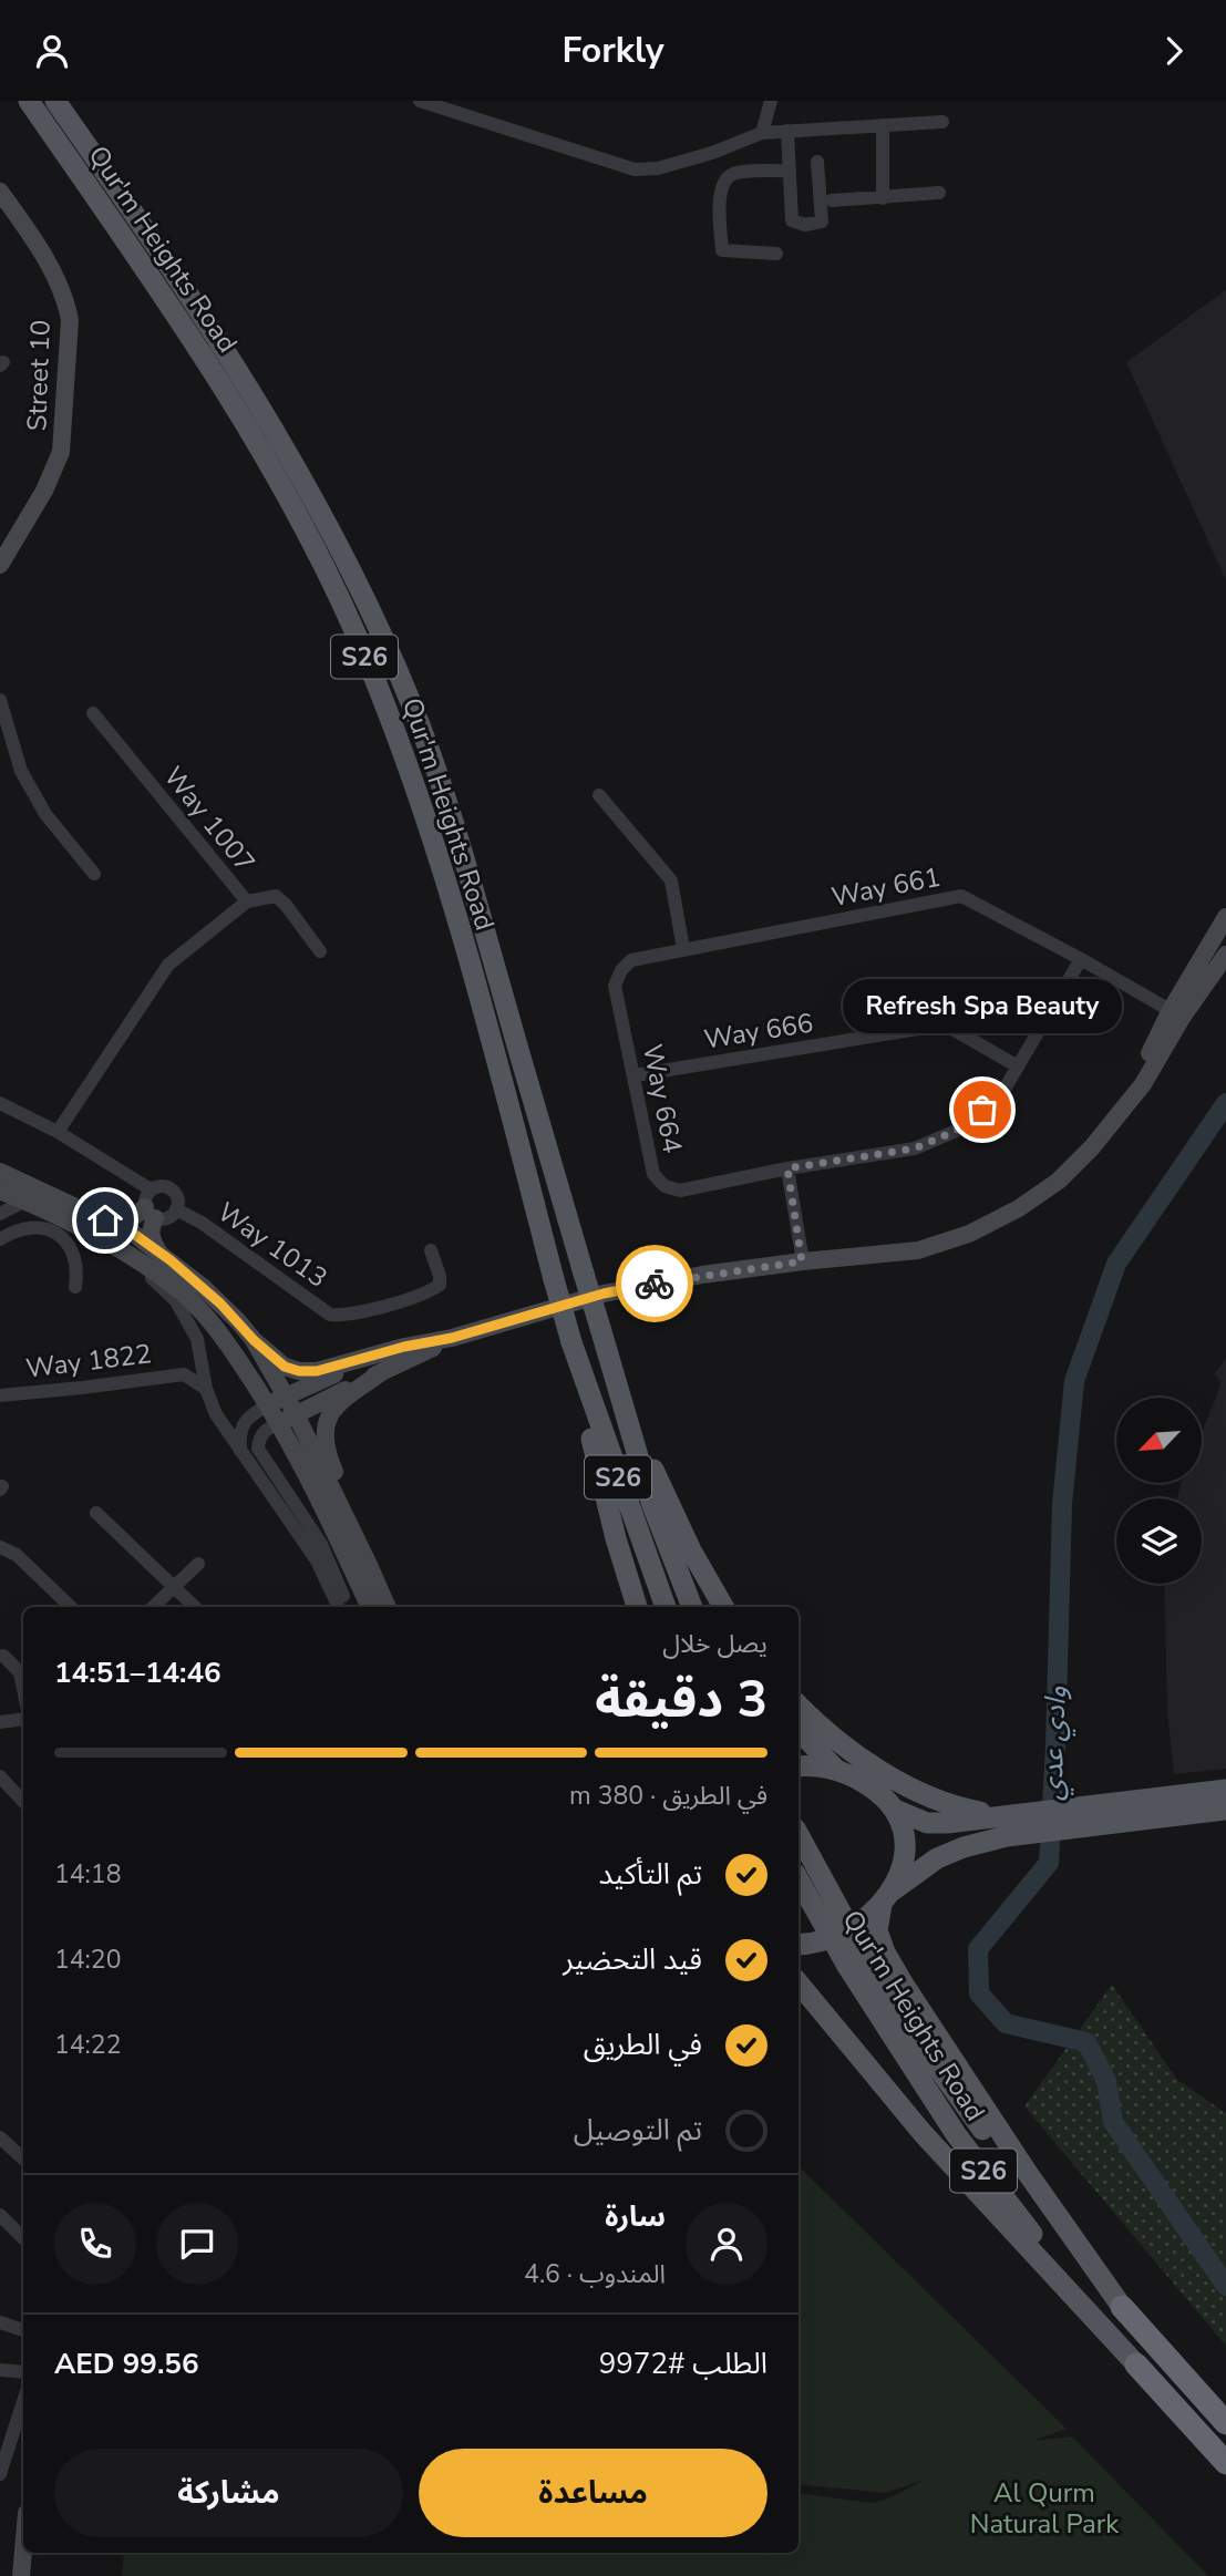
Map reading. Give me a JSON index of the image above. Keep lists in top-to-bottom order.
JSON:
{
  "streets": {
    "highway": ["S26"],
    "main road": ["Qur'm Heights Road"],
    "street": [
      "Street 10",
      "Way 1007",
      "Way 661",
      "Way 666",
      "Way 664",
      "Way 1013",
      "Way 1822"
    ]
  },
  "crossings": [
    ["Qur'm Heights Road", "S26"],
    ["Way 661", "Way 664"],
    ["Way 666", "Way 664"]
  ],
  "water": ["وادي عدي"],
  "parks": ["Al Qurm Natural Park"],
  "places": ["Refresh Spa Beauty"],
  "north": "bottom left",
  "page": {
    "header": "Forkly",
    "bubble": "Refresh Spa Beauty",
    "heading": ["3 دقيقة", "يصل خلال", "14:46–14:51"],
    "panel": [
      "سارة",
      "المندوب · 4.6",
      "الطلب #9972",
      "AED 99.56"
    ],
    "bar": "في الطريق · 380 m",
    "list": [
      ["تم التأكيد", "14:18"],
      ["قيد التحضير", "14:20"],
      ["في الطريق", "14:22"],
      "تم التوصيل"
    ],
    "buttons": ["مساعدة", "مشاركة"]
  }
}
